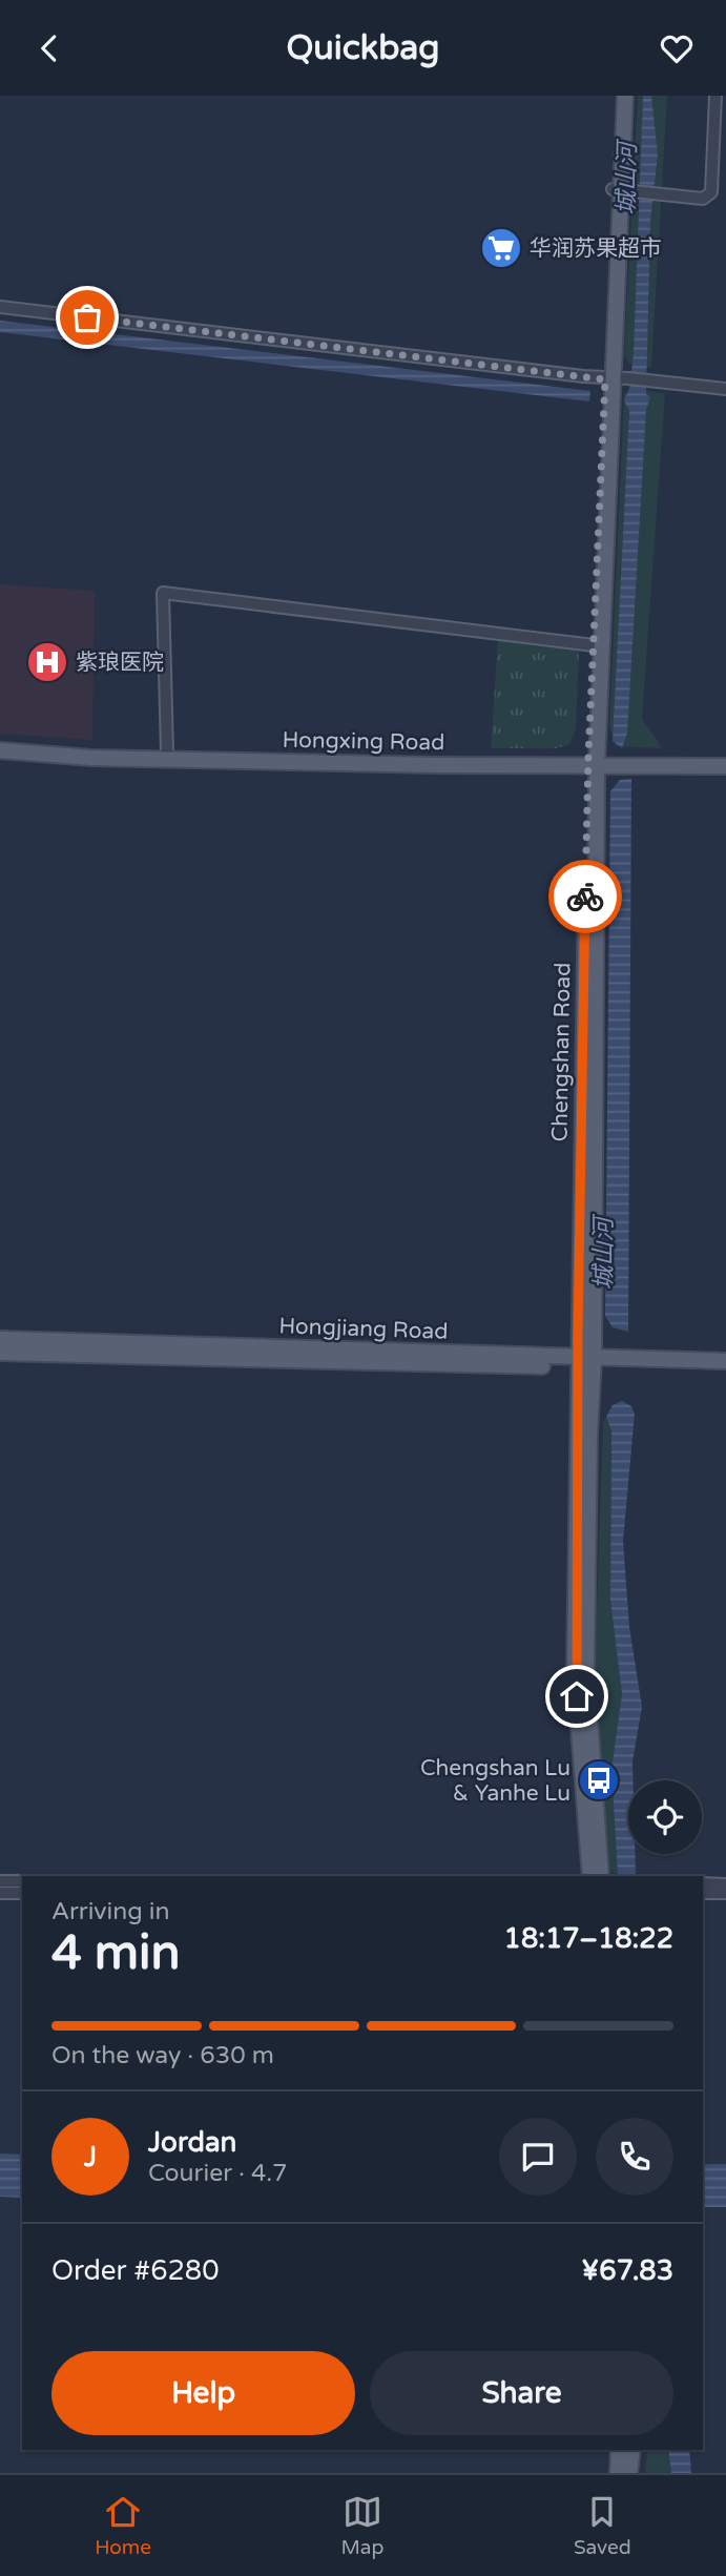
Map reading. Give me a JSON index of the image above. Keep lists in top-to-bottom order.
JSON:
{
  "streets": {
    "main road": ["Hongxing Road", "Chengshan Road", "Hongjiang Road"]
  },
  "crossings": [
    ["Hongxing Road", "Chengshan Road"],
    ["Chengshan Road", "Hongjiang Road"]
  ],
  "water": ["城山河"],
  "places": {
    "supermarket": ["华润苏果超市"],
    "hospital": ["紫琅医院"],
    "bus stop": ["Chengshan Lu & Yanhe Lu"]
  },
  "page": {
    "header": "Quickbag",
    "heading": ["4 min", "Arriving in", "18:17–18:22"],
    "panel": [
      "Jordan",
      "Courier · 4.7",
      "Order #6280",
      "¥67.83"
    ],
    "bar": "On the way · 630 m",
    "round": "J",
    "buttons": ["Help", "Share"],
    "tabs": ["Home", "Map", "Saved"]
  }
}
